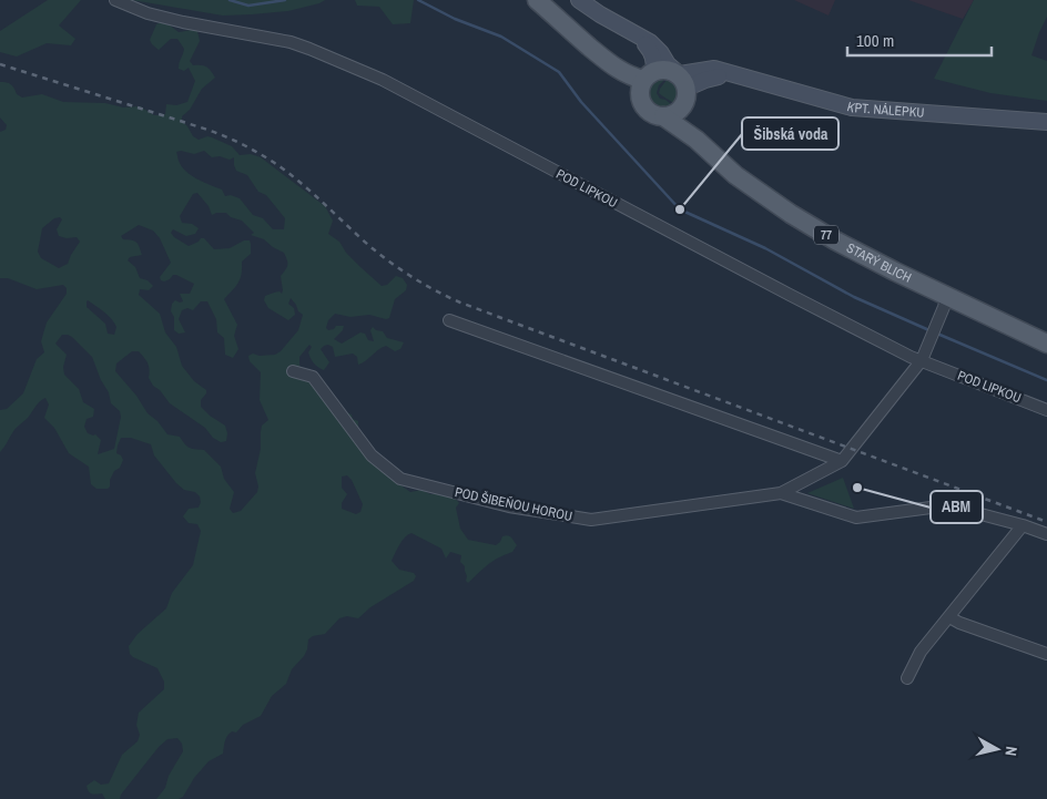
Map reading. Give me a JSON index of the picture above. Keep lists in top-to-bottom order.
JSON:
{
  "streets": {
    "main road": ["77", "STARÝ BLICH"],
    "street": ["KPT. NÁLEPKU", "POD LIPKOU", "POD ŠIBEŇOU HOROU"]
  },
  "crossings": [
    ["KPT. NÁLEPKU", "77"],
    ["KPT. NÁLEPKU", "STARÝ BLICH"],
    ["POD LIPKOU", "POD ŠIBEŇOU HOROU"],
    ["77", "STARÝ BLICH"],
    ["STARÝ BLICH", "POD ŠIBEŇOU HOROU"]
  ],
  "places": ["Šibská voda", "ABM"],
  "scale_bar": "100 m",
  "north": "right"
}
